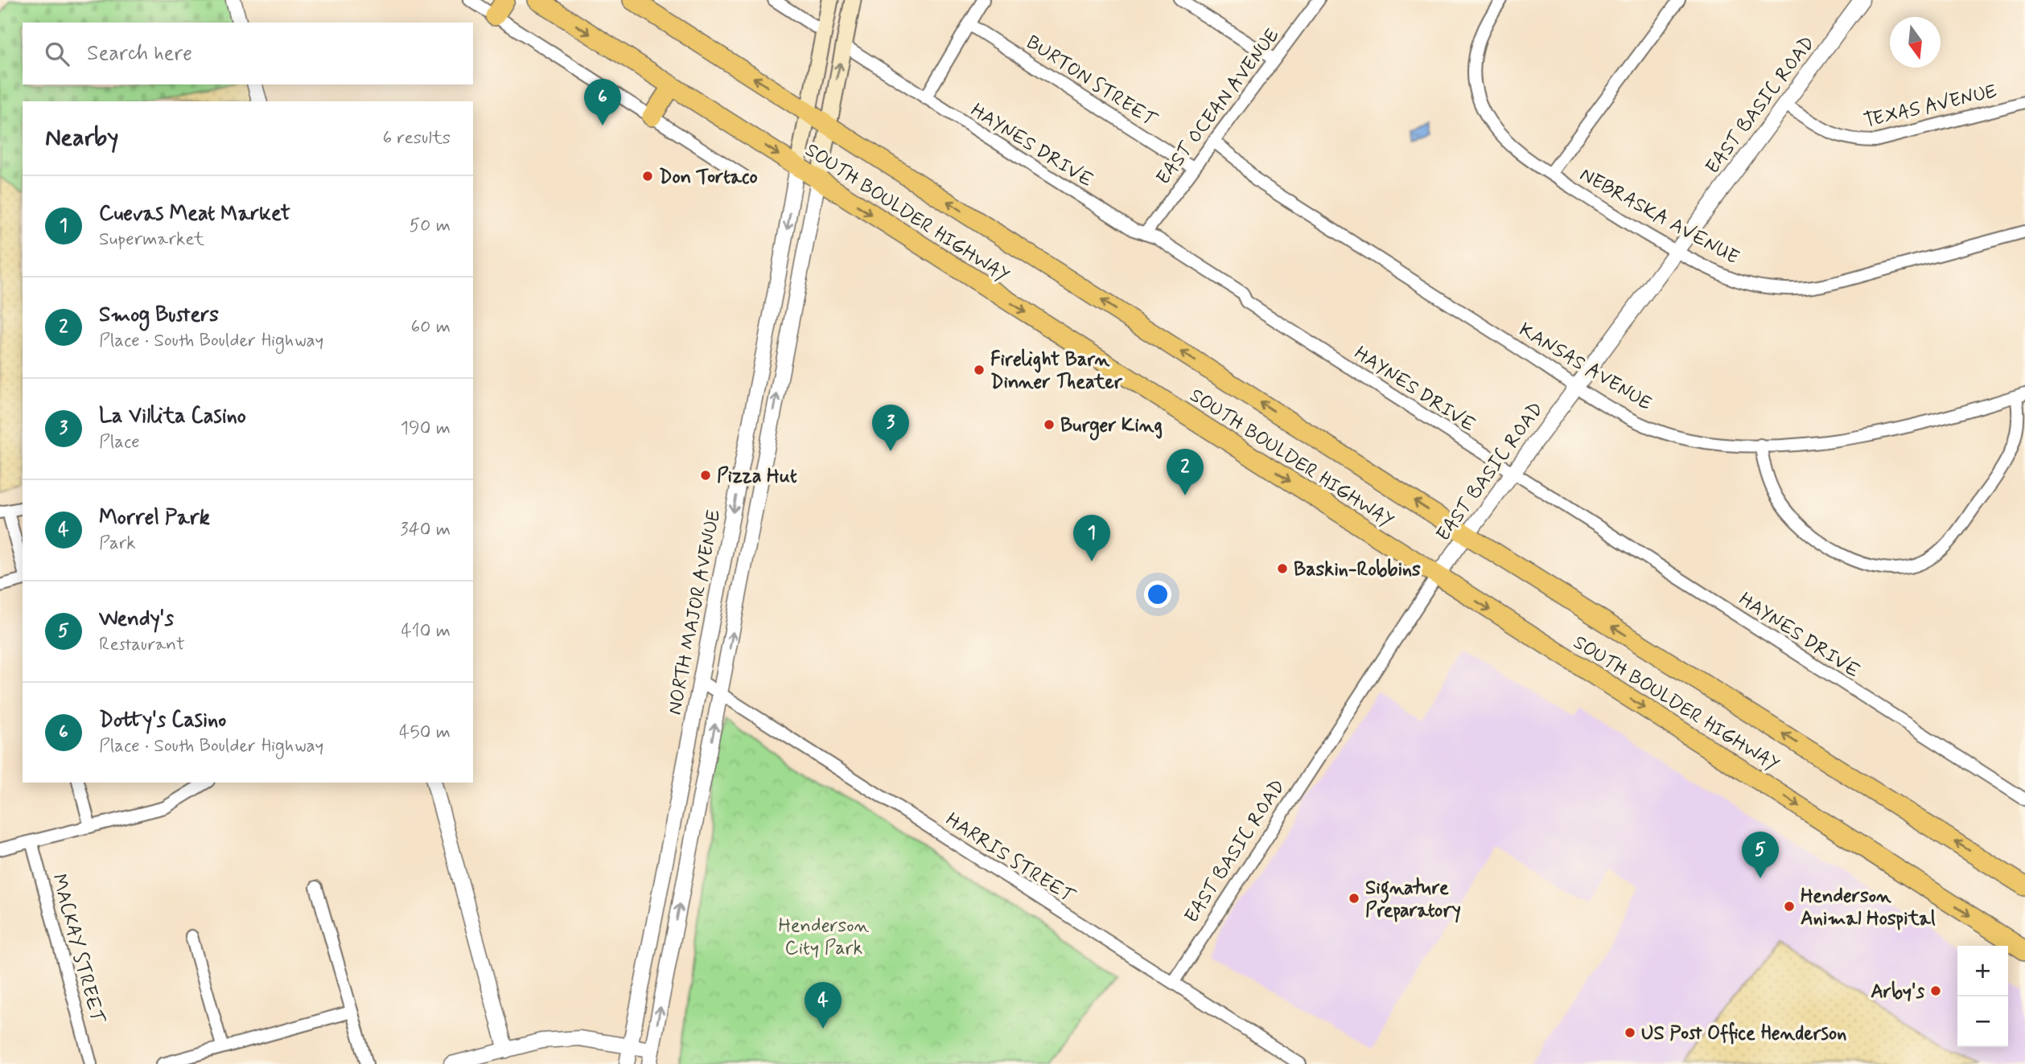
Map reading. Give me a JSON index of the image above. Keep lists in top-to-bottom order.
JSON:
{
  "streets": {
    "main road": ["SOUTH BOULDER HIGHWAY"],
    "street": [
      "BURTON STREET",
      "EAST BASIC ROAD",
      "TEXAS AVENUE",
      "EAST OCEAN AVENUE",
      "HAYNES DRIVE",
      "NEBRASKA AVENUE",
      "KANSAS AVENUE",
      "NORTH MAJOR AVENUE",
      "HARRIS STREET",
      "MACKAY STREET"
    ]
  },
  "crossings": [
    ["BURTON STREET", "EAST OCEAN AVENUE"],
    ["EAST BASIC ROAD", "TEXAS AVENUE"],
    ["EAST BASIC ROAD", "HAYNES DRIVE"],
    ["EAST BASIC ROAD", "SOUTH BOULDER HIGHWAY"],
    ["EAST BASIC ROAD", "NEBRASKA AVENUE"],
    ["EAST BASIC ROAD", "KANSAS AVENUE"],
    ["EAST BASIC ROAD", "HARRIS STREET"],
    ["EAST OCEAN AVENUE", "HAYNES DRIVE"],
    ["EAST OCEAN AVENUE", "KANSAS AVENUE"],
    ["SOUTH BOULDER HIGHWAY", "NORTH MAJOR AVENUE"],
    ["NORTH MAJOR AVENUE", "HARRIS STREET"]
  ],
  "parks": ["Henderson City Park"],
  "places": [
    "Don Tortaco",
    "Firelight Barn Dinner Theater",
    "Burger King",
    "Pizza Hut",
    "Baskin-Robbins",
    "Signature Preparatory",
    "Henderson Animal Hospital",
    "Arby's",
    "US Post Office Henderson"
  ],
  "north": "bottom",
  "page": {
    "search": "Search here",
    "pins": [
      "6",
      "3",
      "2",
      "1",
      "5",
      "4"
    ],
    "heading": ["Nearby", "6 results"],
    "list": [
      {
        "mark": "1",
        "name": "Cuevas Meat Market",
        "note": "Supermarket",
        "value": "50 m"
      },
      {
        "mark": "2",
        "name": "Smog Busters",
        "note": "Place · South Boulder Highway",
        "value": "60 m"
      },
      {
        "mark": "3",
        "name": "La Villita Casino",
        "note": "Place",
        "value": "190 m"
      },
      {
        "mark": "4",
        "name": "Morrel Park",
        "note": "Park",
        "value": "340 m"
      },
      {
        "mark": "5",
        "name": "Wendy's",
        "note": "Restaurant",
        "value": "410 m"
      },
      {
        "mark": "6",
        "name": "Dotty's Casino",
        "note": "Place · South Boulder Highway",
        "value": "450 m"
      }
    ],
    "map_buttons": ["+", "−"]
  }
}
